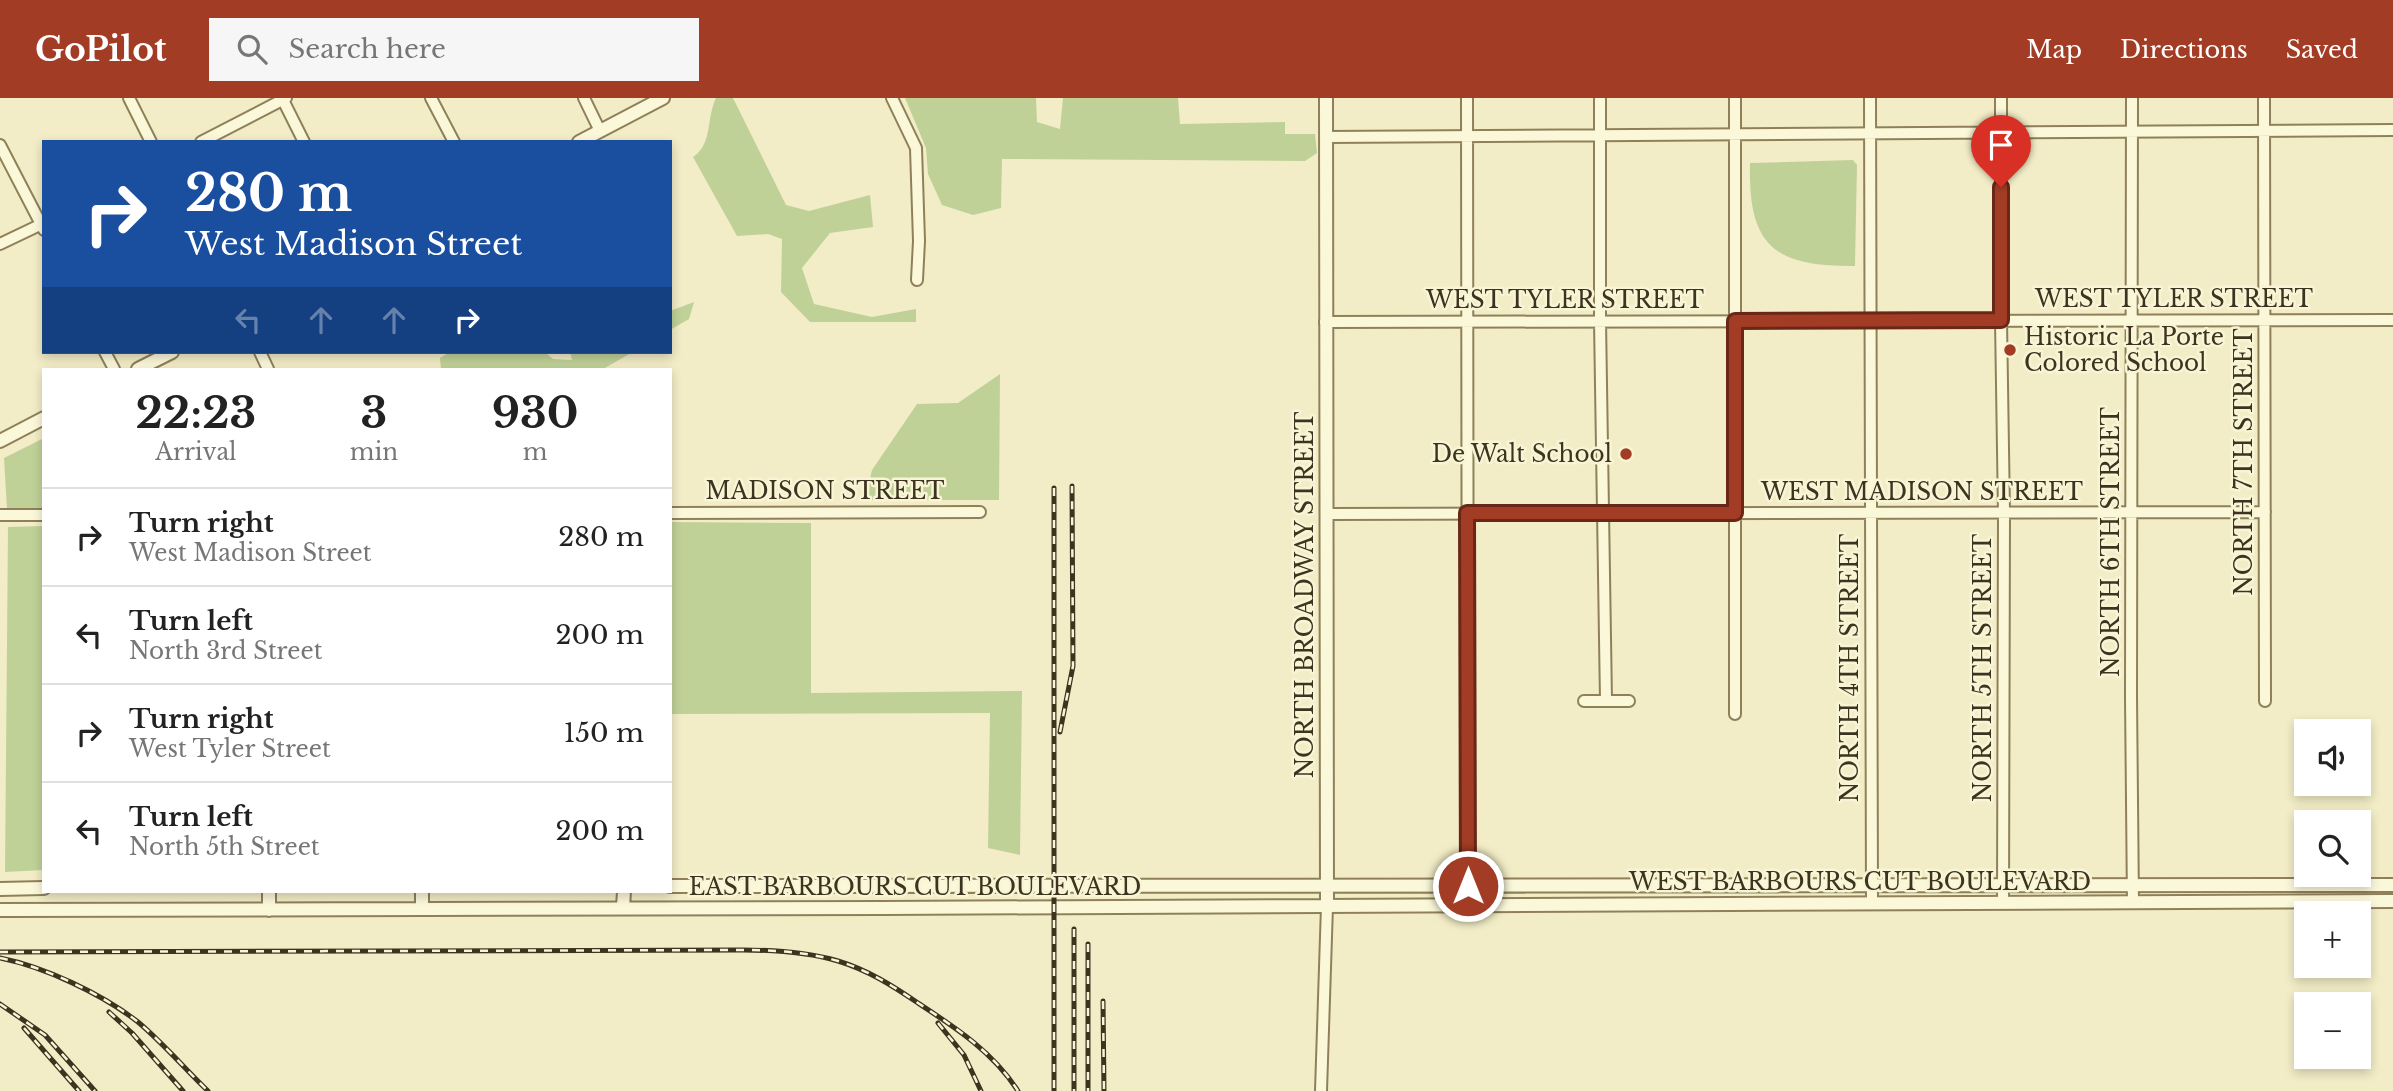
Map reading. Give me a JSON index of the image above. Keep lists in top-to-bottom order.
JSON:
{
  "streets": {
    "street": [
      "WEST TYLER STREET",
      "NORTH 7TH STREET",
      "MADISON STREET",
      "WEST MADISON STREET",
      "NORTH 6TH STREET",
      "NORTH BROADWAY STREET",
      "NORTH 4TH STREET",
      "NORTH 5TH STREET",
      "WEST BARBOURS CUT BOULEVARD",
      "EAST BARBOURS CUT BOULEVARD"
    ]
  },
  "crossings": [
    ["WEST TYLER STREET", "NORTH 7TH STREET"],
    ["WEST TYLER STREET", "NORTH 6TH STREET"],
    ["WEST TYLER STREET", "NORTH BROADWAY STREET"],
    ["WEST TYLER STREET", "NORTH 4TH STREET"],
    ["WEST TYLER STREET", "NORTH 5TH STREET"],
    ["NORTH 7TH STREET", "WEST MADISON STREET"],
    ["WEST MADISON STREET", "NORTH 6TH STREET"],
    ["WEST MADISON STREET", "NORTH BROADWAY STREET"],
    ["WEST MADISON STREET", "NORTH 4TH STREET"],
    ["WEST MADISON STREET", "NORTH 5TH STREET"],
    ["NORTH 6TH STREET", "WEST BARBOURS CUT BOULEVARD"],
    ["NORTH BROADWAY STREET", "WEST BARBOURS CUT BOULEVARD"],
    ["NORTH BROADWAY STREET", "EAST BARBOURS CUT BOULEVARD"],
    ["NORTH 4TH STREET", "WEST BARBOURS CUT BOULEVARD"],
    ["NORTH 5TH STREET", "WEST BARBOURS CUT BOULEVARD"],
    ["WEST BARBOURS CUT BOULEVARD", "EAST BARBOURS CUT BOULEVARD"]
  ],
  "places": ["Historic La Porte Colored School", "De Walt School"],
  "page": {
    "header": "GoPilot",
    "search": "Search here",
    "nav": ["Map", "Directions", "Saved"],
    "turn": ["280 m", "West Madison Street"],
    "eta": [
      "22:23",
      "Arrival",
      "3",
      "min",
      "930",
      "m"
    ],
    "list": [
      {
        "name": "Turn right",
        "note": "West Madison Street",
        "value": "280 m"
      },
      {
        "name": "Turn left",
        "note": "North 3rd Street",
        "value": "200 m"
      },
      {
        "name": "Turn right",
        "note": "West Tyler Street",
        "value": "150 m"
      },
      {
        "name": "Turn left",
        "note": "North 5th Street",
        "value": "200 m"
      }
    ],
    "map_buttons": ["+", "−"]
  }
}
